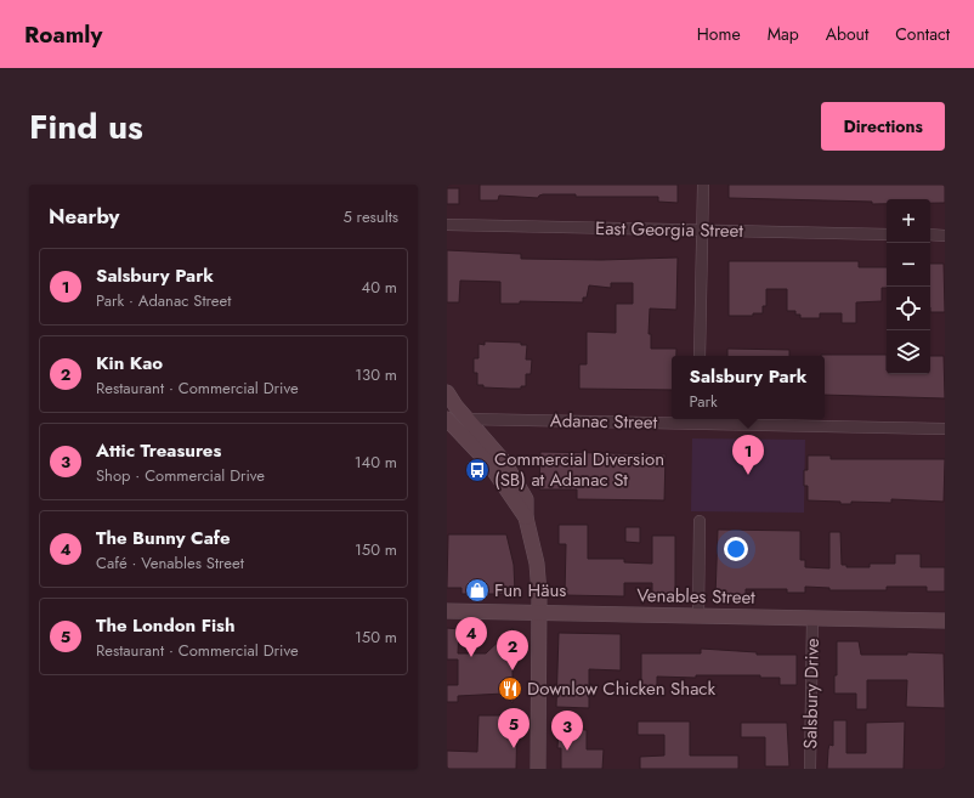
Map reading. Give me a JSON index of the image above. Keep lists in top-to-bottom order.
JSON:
{
  "streets": {
    "street": [
      "East Georgia Street",
      "Adanac Street",
      "Venables Street",
      "Salsbury Drive"
    ]
  },
  "crossings": [
    ["Venables Street", "Salsbury Drive"]
  ],
  "places": {
    "bus stop": ["Commercial Diversion (SB) at Adanac St"],
    "shop": ["Fun Häus"],
    "restaurant": ["Downlow Chicken Shack"]
  },
  "page": {
    "header": "Roamly",
    "nav": [
      "Home",
      "Map",
      "About",
      "Contact"
    ],
    "title": "Find us",
    "buttons": "Directions",
    "heading": ["Nearby", "5 results"],
    "map_buttons": ["+", "−"],
    "list": [
      {
        "mark": "1",
        "name": "Salsbury Park",
        "note": "Park · Adanac Street",
        "value": "40 m"
      },
      {
        "mark": "2",
        "name": "Kin Kao",
        "note": "Restaurant · Commercial Drive",
        "value": "130 m"
      },
      {
        "mark": "3",
        "name": "Attic Treasures",
        "note": "Shop · Commercial Drive",
        "value": "140 m"
      },
      {
        "mark": "4",
        "name": "The Bunny Cafe",
        "note": "Café · Venables Street",
        "value": "150 m"
      },
      {
        "mark": "5",
        "name": "The London Fish",
        "note": "Restaurant · Commercial Drive",
        "value": "150 m"
      }
    ],
    "popup": ["Salsbury Park", "Park"],
    "pins": [
      "1",
      "4",
      "2",
      "5",
      "3"
    ]
  }
}
